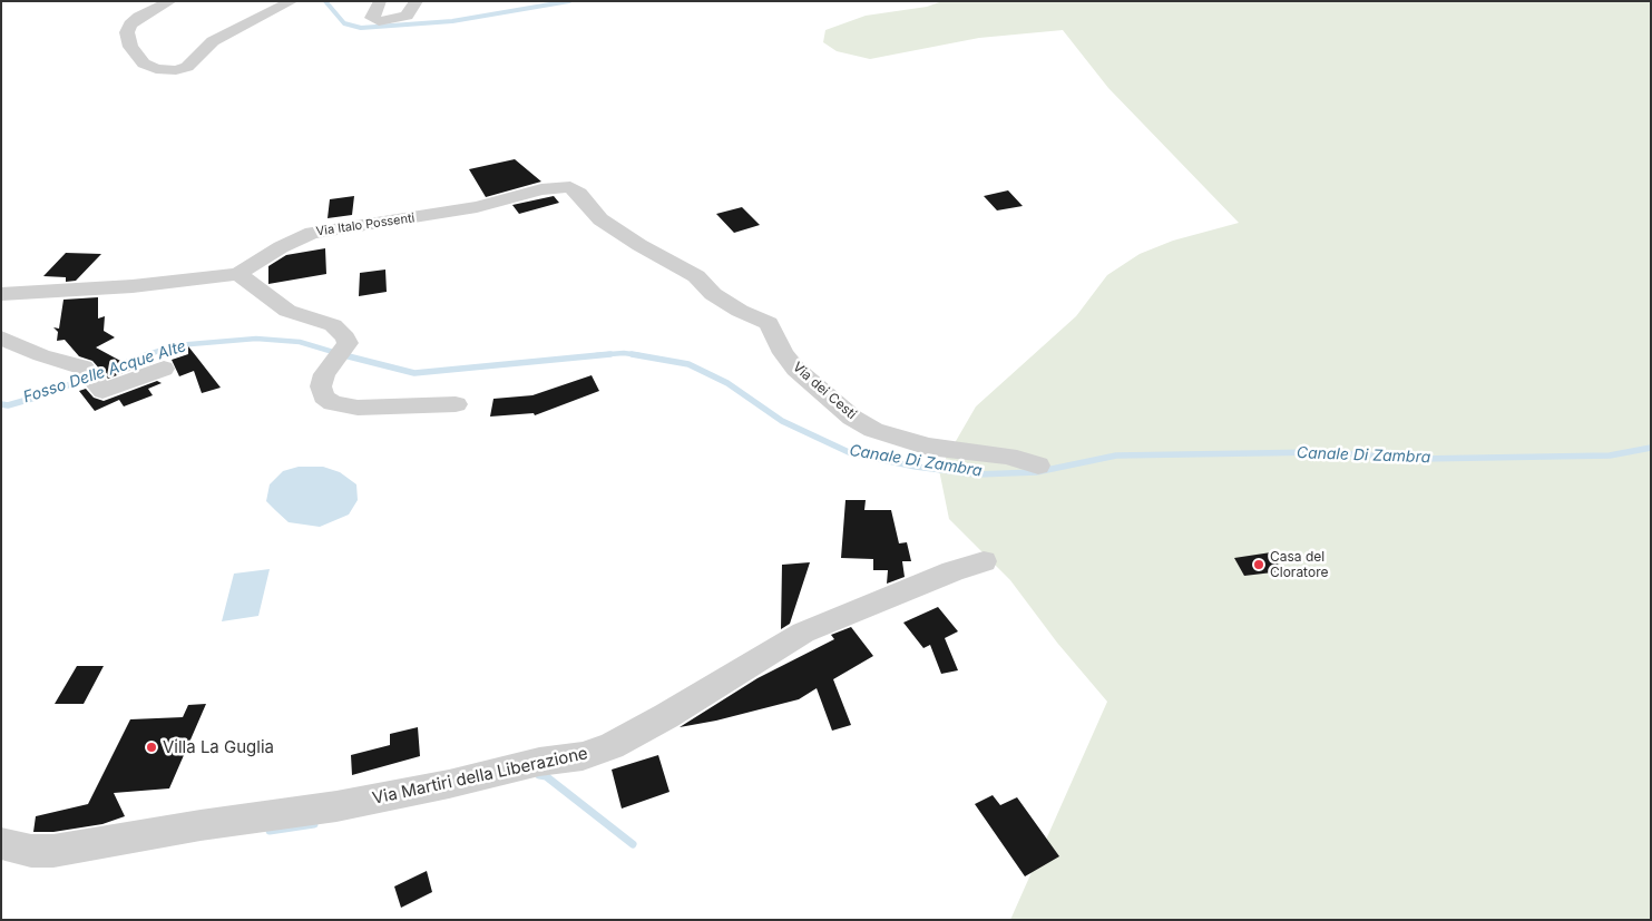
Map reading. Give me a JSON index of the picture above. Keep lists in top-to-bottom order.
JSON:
{
  "streets": {
    "street": ["Via Italo Possenti", "Via dei Cesti", "Via Martiri della Liberazione"]
  },
  "crossings": [
    ["Via Italo Possenti", "Via dei Cesti"]
  ],
  "water": ["Fosso Delle Acque Alte", "Canale Di Zambra"],
  "places": ["Casa del Cloratore", "Villa La Guglia"]
}
